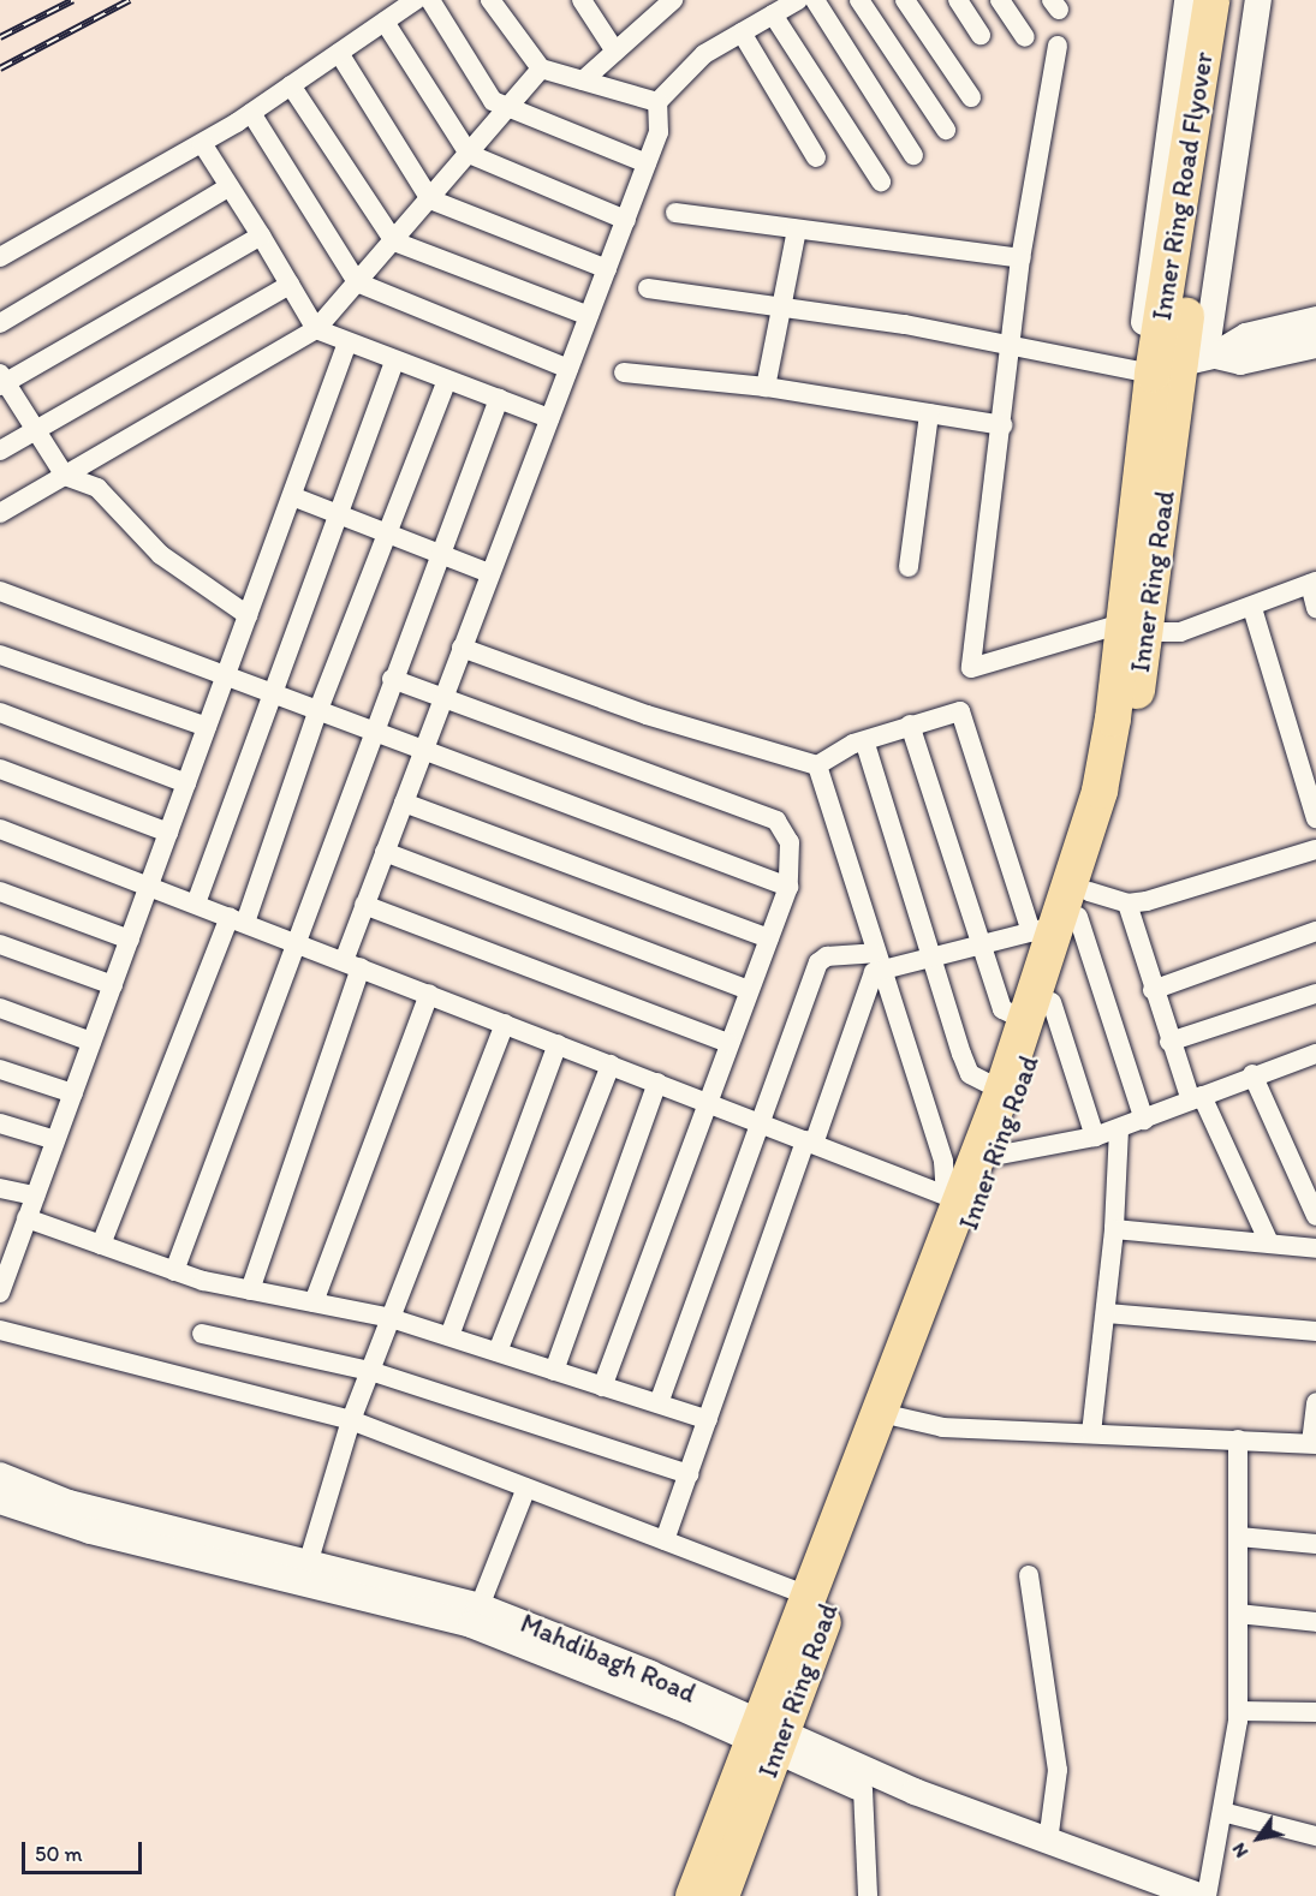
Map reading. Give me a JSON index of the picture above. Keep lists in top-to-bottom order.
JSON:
{
  "streets": {
    "highway": ["Inner Ring Road Flyover", "Inner Ring Road"],
    "street": ["Mahdibagh Road"]
  },
  "crossings": [
    ["Inner Ring Road Flyover", "Inner Ring Road"],
    ["Inner Ring Road", "Mahdibagh Road"]
  ],
  "scale_bar": "50 m",
  "north": "bottom left"
}
